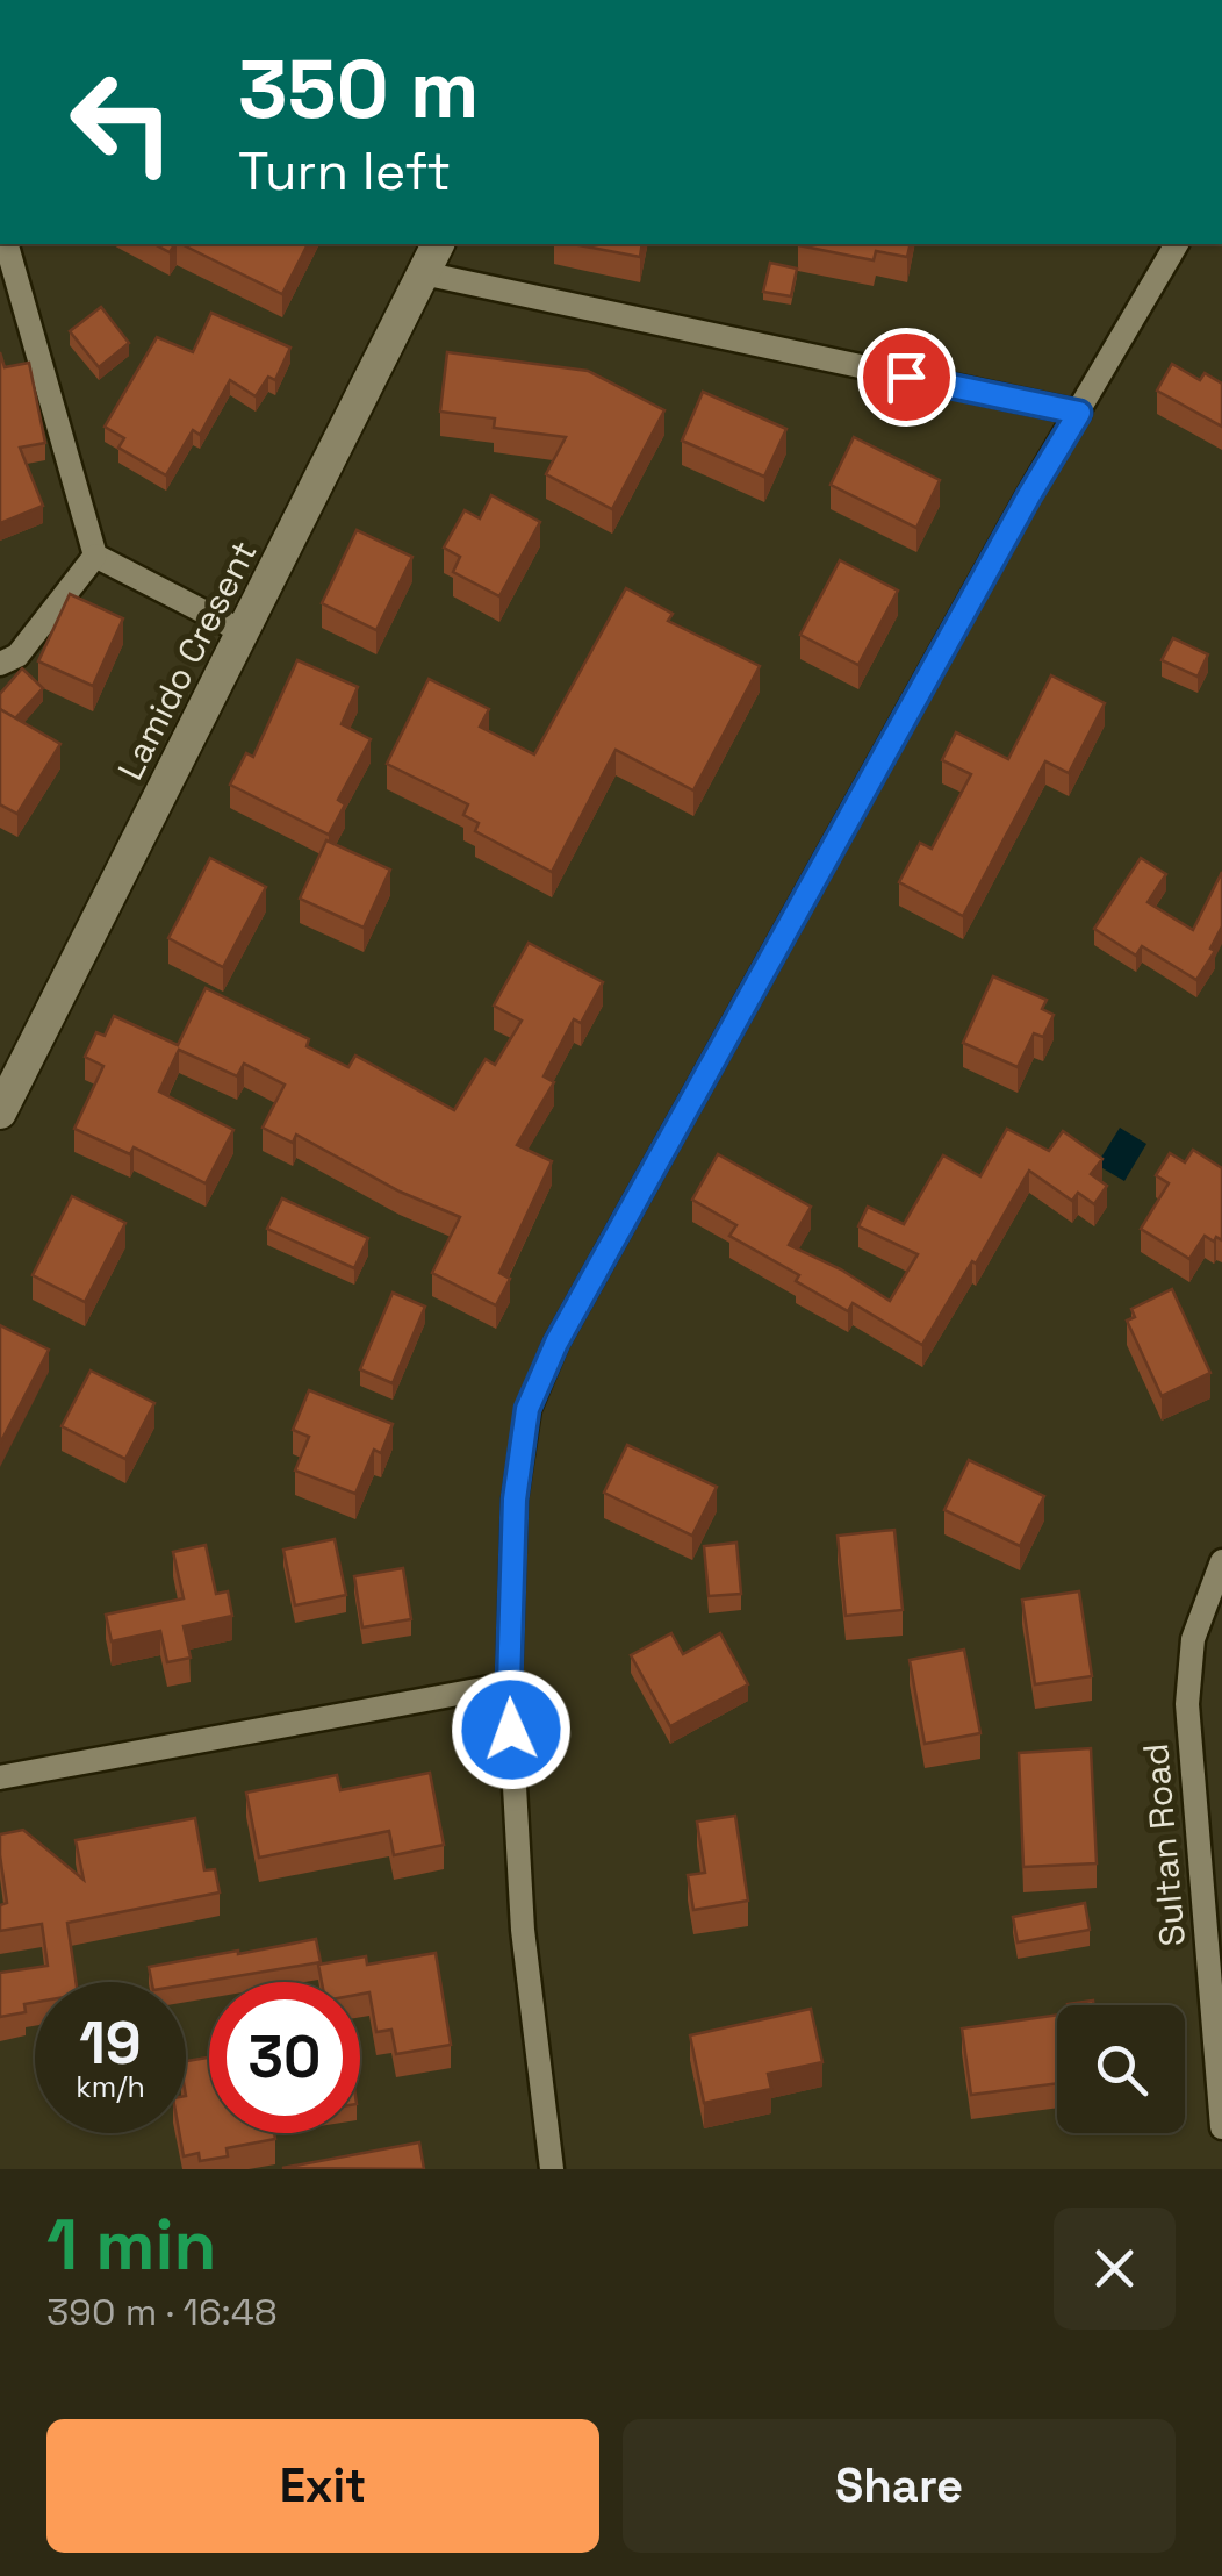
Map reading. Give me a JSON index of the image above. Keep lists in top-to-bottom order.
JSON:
{
  "streets": {
    "street": ["Lamido Cresent", "Sultan Road"]
  },
  "page": {
    "turn": ["350 m", "Turn left"],
    "speed": "19 km/h",
    "limit": "30",
    "heading": ["1 min", "390 m · 16:48"],
    "buttons": ["Exit", "Share"]
  }
}
